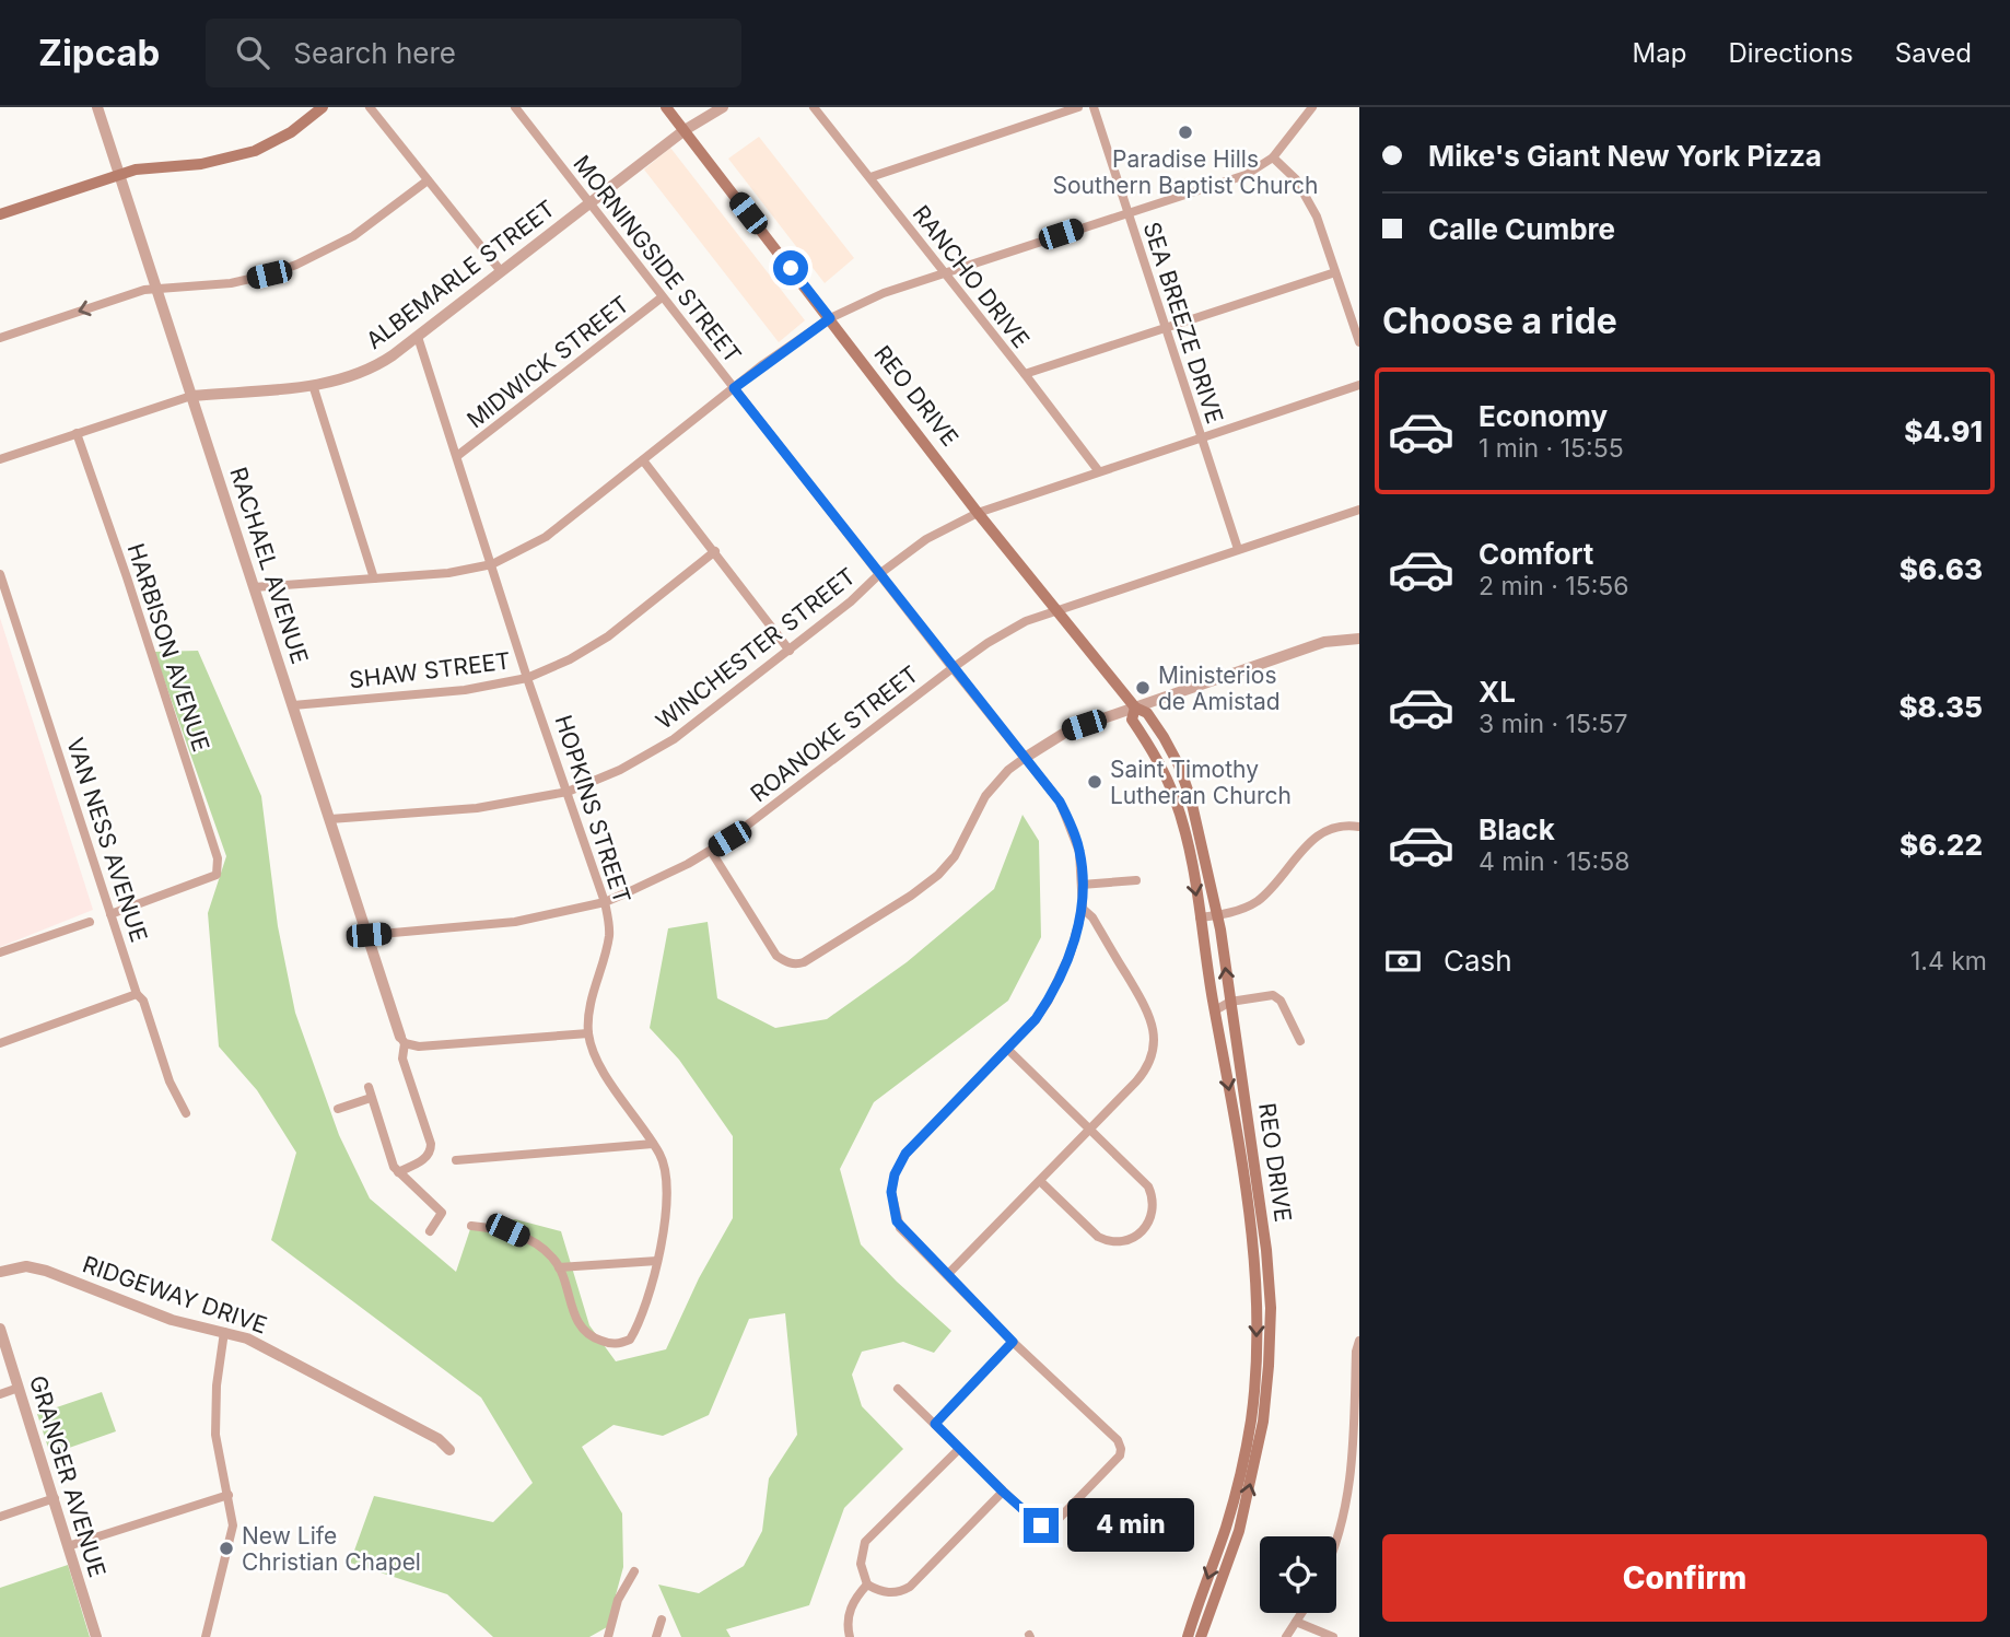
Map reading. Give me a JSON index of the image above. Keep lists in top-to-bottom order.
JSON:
{
  "streets": {
    "main road": ["REO DRIVE"],
    "street": [
      "MORNINGSIDE STREET",
      "ALBEMARLE STREET",
      "RANCHO DRIVE",
      "SEA BREEZE DRIVE",
      "MIDWICK STREET",
      "RACHAEL AVENUE",
      "HARBISON AVENUE",
      "WINCHESTER STREET",
      "SHAW STREET",
      "ROANOKE STREET",
      "HOPKINS STREET",
      "VAN NESS AVENUE",
      "RIDGEWAY DRIVE",
      "GRANGER AVENUE"
    ]
  },
  "crossings": [
    ["MORNINGSIDE STREET", "ALBEMARLE STREET"],
    ["MORNINGSIDE STREET", "MIDWICK STREET"],
    ["MORNINGSIDE STREET", "WINCHESTER STREET"],
    ["MORNINGSIDE STREET", "ROANOKE STREET"],
    ["ALBEMARLE STREET", "REO DRIVE"],
    ["ALBEMARLE STREET", "RACHAEL AVENUE"],
    ["ALBEMARLE STREET", "HOPKINS STREET"],
    ["RANCHO DRIVE", "WINCHESTER STREET"],
    ["SEA BREEZE DRIVE", "WINCHESTER STREET"],
    ["SEA BREEZE DRIVE", "ROANOKE STREET"],
    ["MIDWICK STREET", "HOPKINS STREET"],
    ["REO DRIVE", "WINCHESTER STREET"],
    ["REO DRIVE", "ROANOKE STREET"],
    ["RACHAEL AVENUE", "WINCHESTER STREET"],
    ["RACHAEL AVENUE", "SHAW STREET"],
    ["RACHAEL AVENUE", "ROANOKE STREET"],
    ["HARBISON AVENUE", "VAN NESS AVENUE"],
    ["WINCHESTER STREET", "HOPKINS STREET"],
    ["SHAW STREET", "HOPKINS STREET"],
    ["ROANOKE STREET", "HOPKINS STREET"]
  ],
  "places": [
    "Paradise Hills Southern Baptist Church",
    "Ministerios de Amistad",
    "Saint Timothy Lutheran Church",
    "New Life Christian Chapel"
  ],
  "page": {
    "header": "Zipcab",
    "search": "Search here",
    "nav": ["Map", "Directions", "Saved"],
    "banner": ["Mike's Giant New York Pizza", "Calle Cumbre"],
    "heading": "Choose a ride",
    "list": [
      {
        "name": "Economy",
        "note": "1 min · 15:55",
        "value": "$4.91"
      },
      {
        "name": "Comfort",
        "note": "2 min · 15:56",
        "value": "$6.63"
      },
      {
        "name": "XL",
        "note": "3 min · 15:57",
        "value": "$8.35"
      },
      {
        "name": "Black",
        "note": "4 min · 15:58",
        "value": "$6.22"
      }
    ],
    "pay": ["Cash", "1.4 km"],
    "bubble": "4 min",
    "buttons": "Confirm"
  }
}
